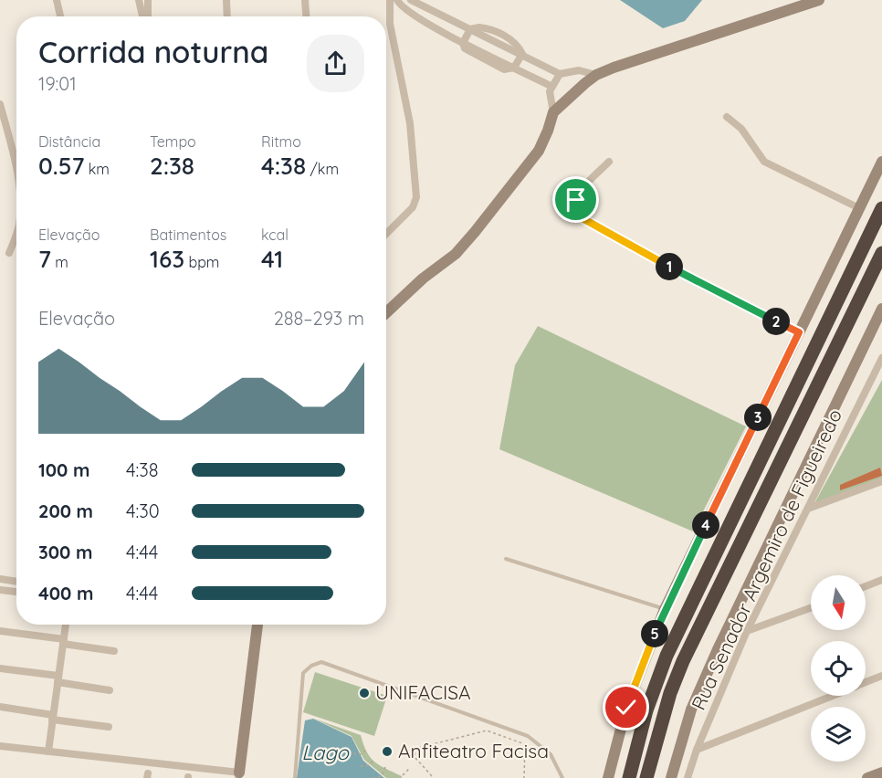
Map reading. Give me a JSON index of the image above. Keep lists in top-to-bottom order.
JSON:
{
  "streets": {
    "street": ["Rua Senador Argemiro de Figueiredo"]
  },
  "water": ["Lago"],
  "places": ["UNIFACISA", "Anfiteatro Facisa"],
  "north": "bottom",
  "page": {
    "heading": ["Corrida noturna", "19:01"],
    "stats": [
      ["Distância", "0.57 km"],
      ["Tempo", "2:38"],
      ["Ritmo", "4:38 /km"],
      ["Elevação", "7 m"],
      ["Batimentos", "163 bpm"],
      ["kcal", "41"]
    ],
    "pins": [
      "1",
      "2",
      "3",
      "4",
      "5"
    ],
    "chart": ["Elevação", "288–293 m"],
    "list": [
      {
        "name": "100 m",
        "note": "4:38"
      },
      {
        "name": "200 m",
        "note": "4:30"
      },
      {
        "name": "300 m",
        "note": "4:44"
      },
      {
        "name": "400 m",
        "note": "4:44"
      }
    ]
  }
}
